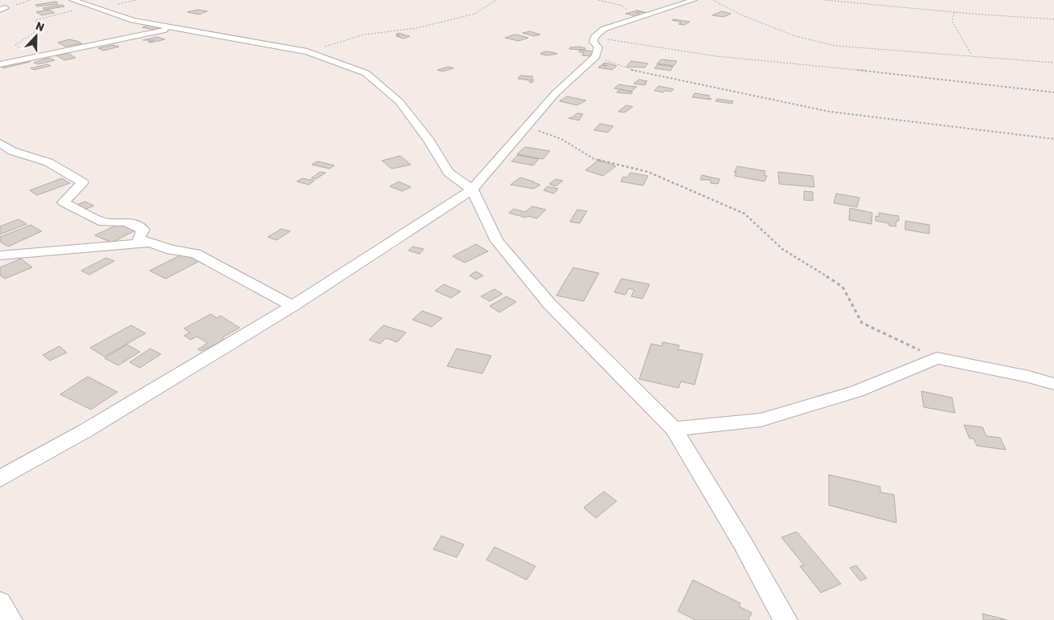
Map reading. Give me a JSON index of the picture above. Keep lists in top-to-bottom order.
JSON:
{
  "north": "top"
}
